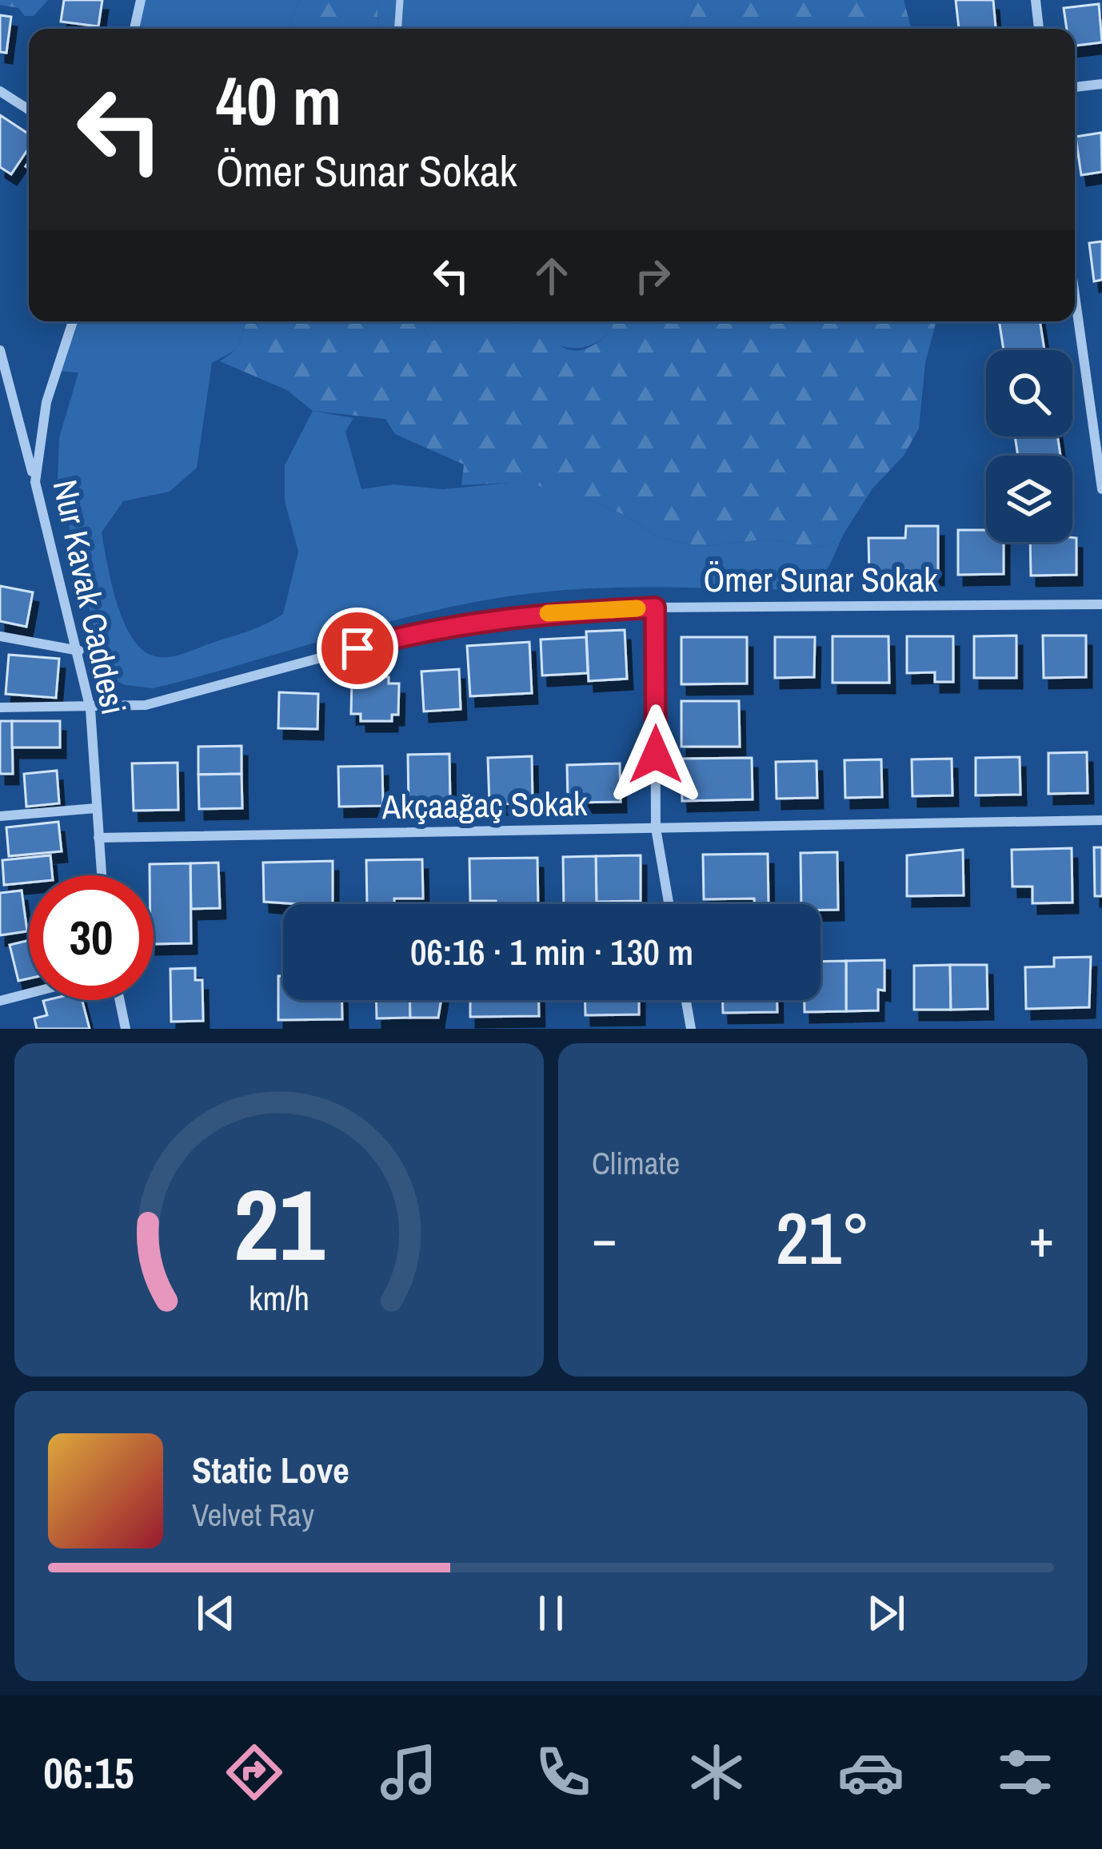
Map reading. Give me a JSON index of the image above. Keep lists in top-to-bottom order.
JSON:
{
  "streets": {
    "street": ["Ömer Sunar Sokak", "Nur Kavak Caddesi", "Akçaağaç Sokak"]
  },
  "crossings": [
    ["Ömer Sunar Sokak", "Nur Kavak Caddesi"],
    ["Nur Kavak Caddesi", "Akçaağaç Sokak"]
  ],
  "page": {
    "turn": ["40 m", "Ömer Sunar Sokak"],
    "limit": "30",
    "trip": "06:16 · 1 min · 130 m",
    "tile": "Climate",
    "heat": ["−", "21°", "+"],
    "song": ["Static Love", "Velvet Ray"],
    "tabs": "06:15",
    "gauge": ["21", "km/h"]
  }
}
